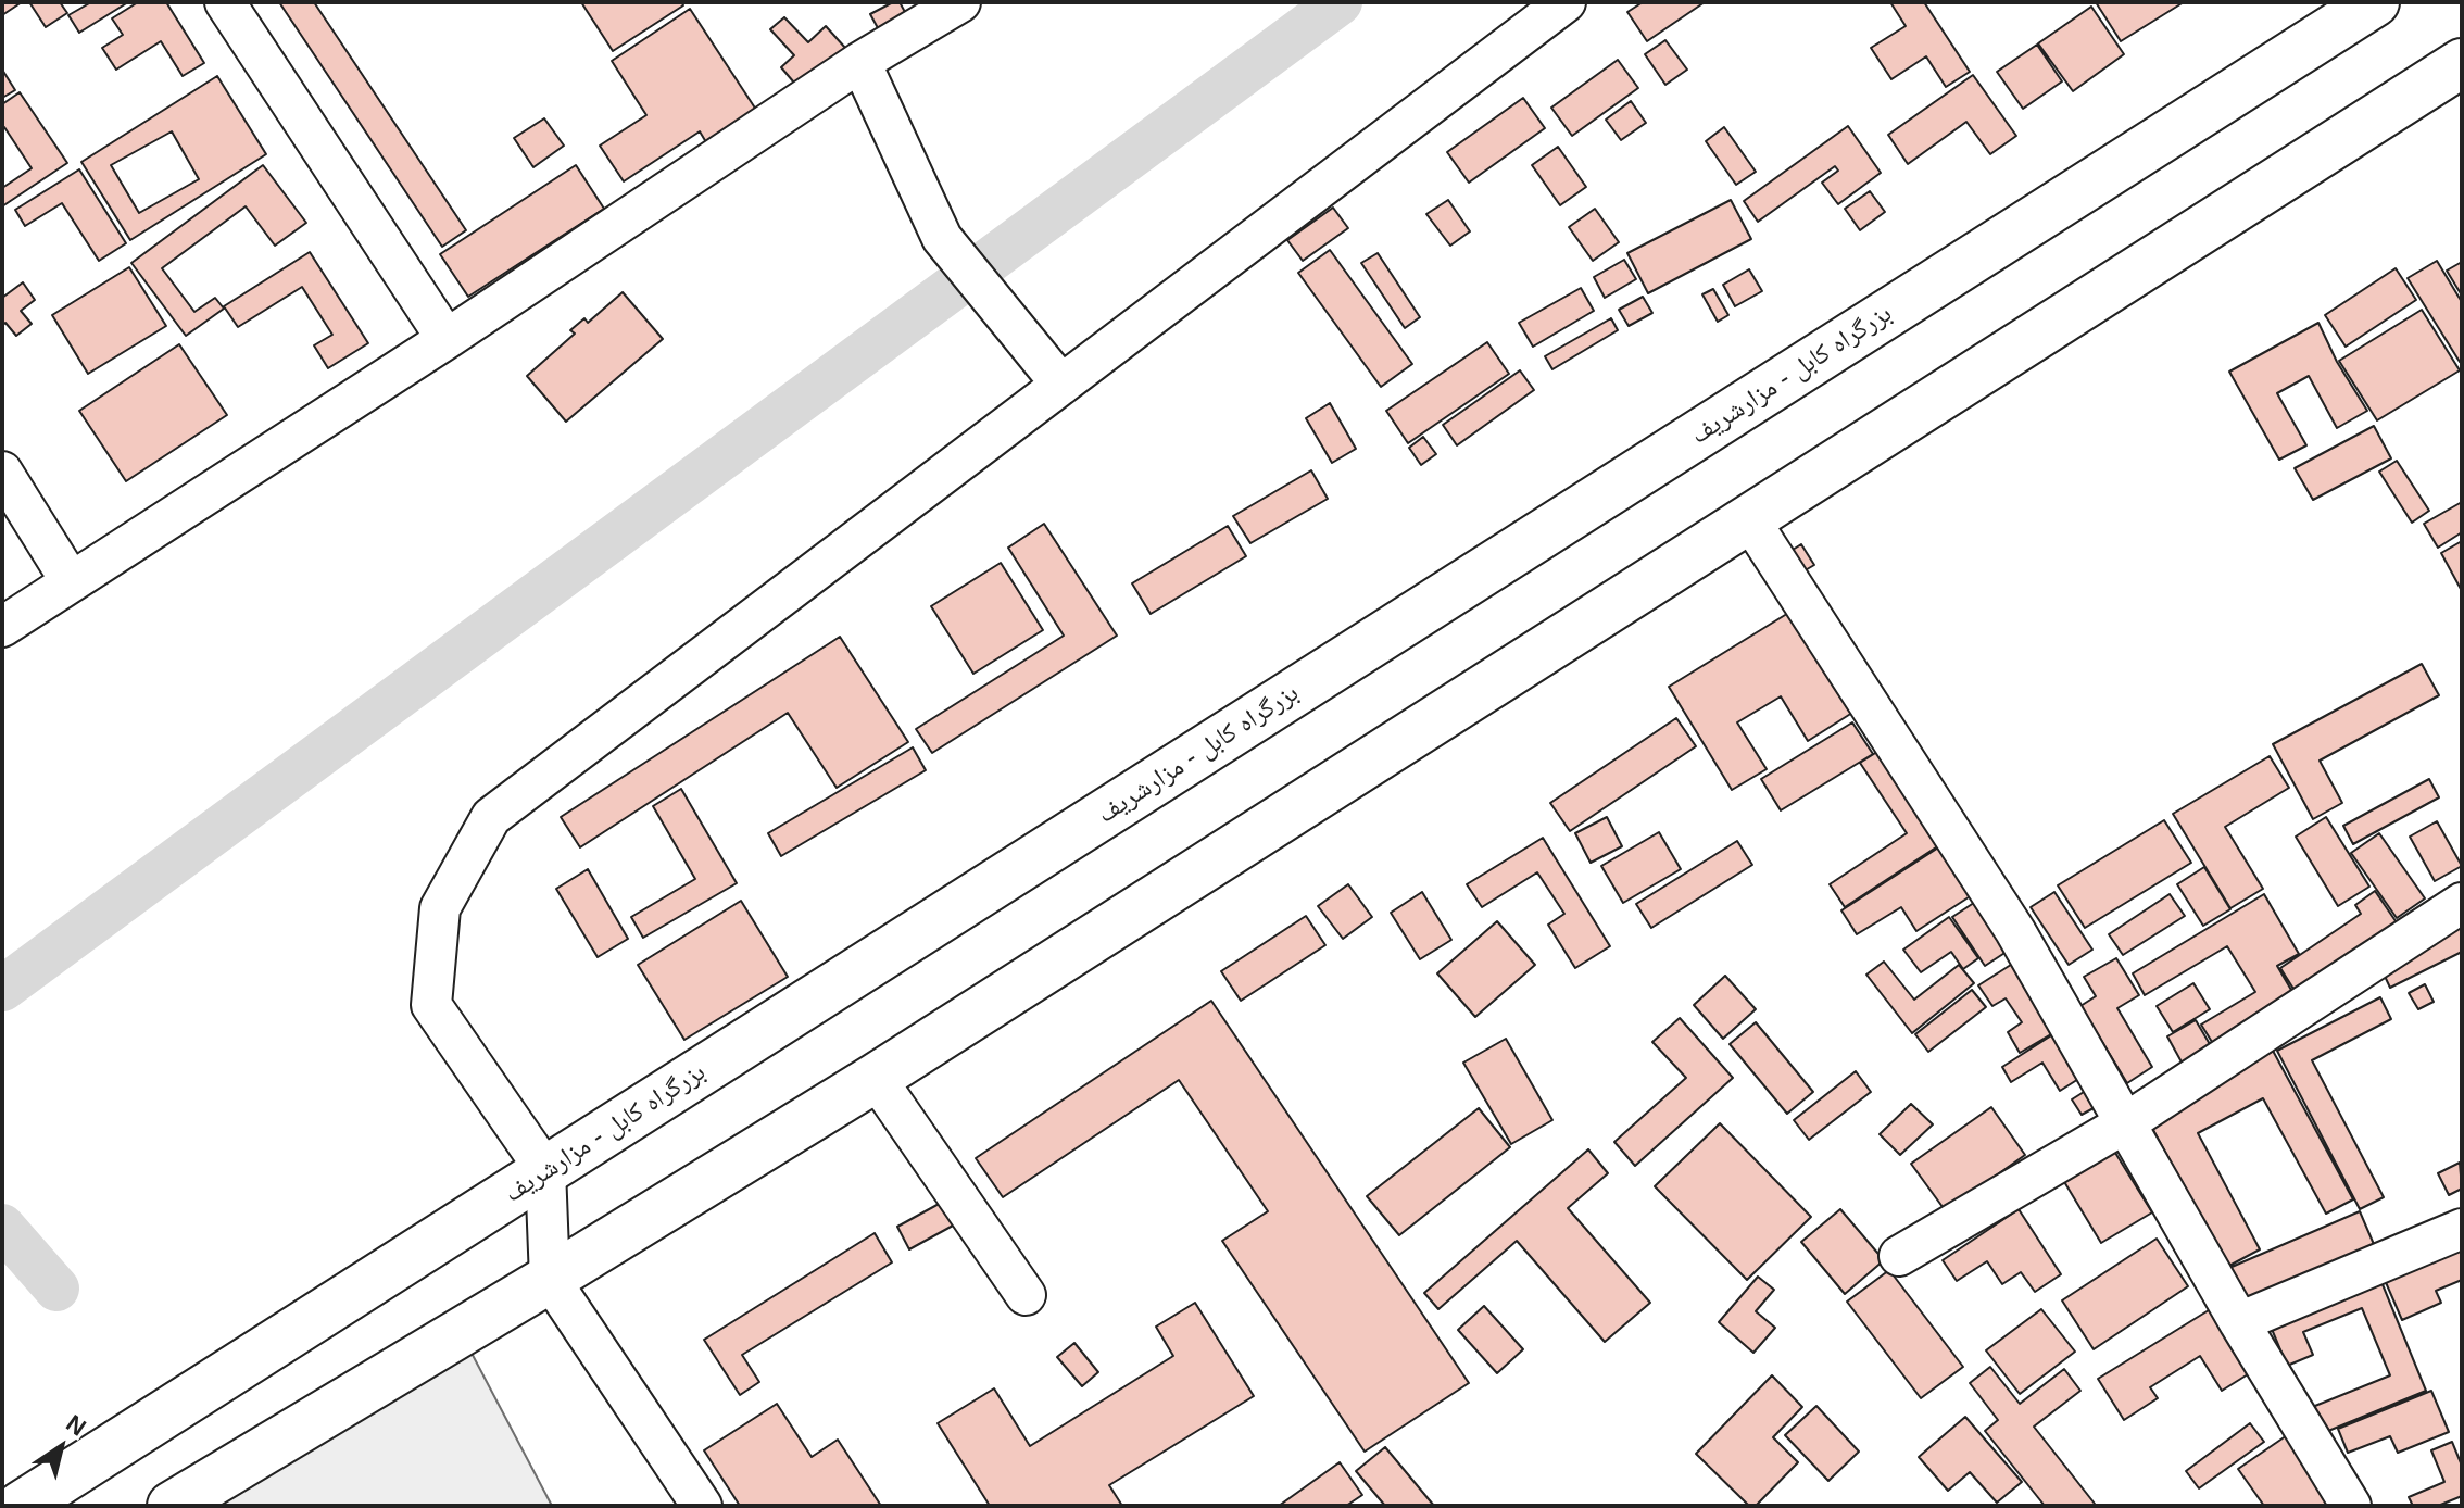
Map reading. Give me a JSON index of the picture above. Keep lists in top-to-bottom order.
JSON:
{
  "streets": {
    "highway": ["بزرگراه کابل - مزارشریف"]
  },
  "north": "top right"
}
